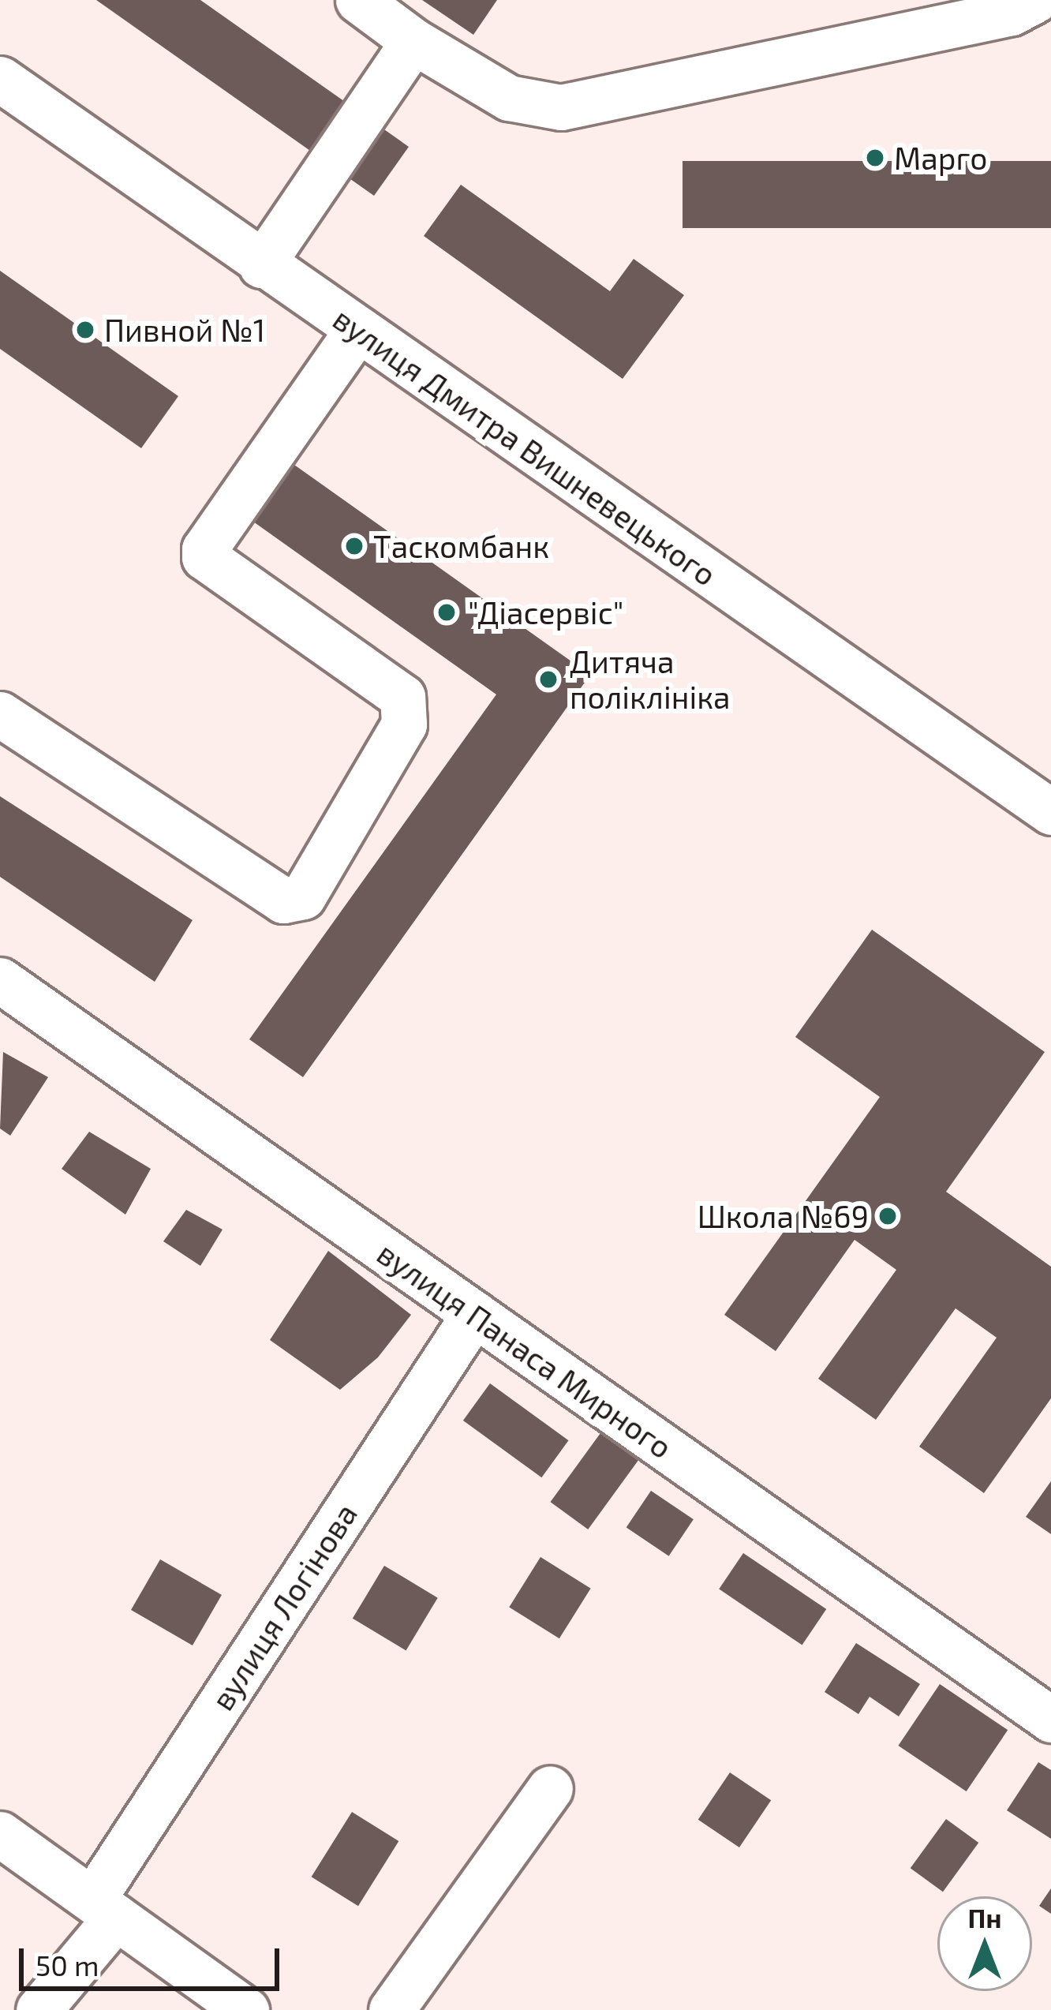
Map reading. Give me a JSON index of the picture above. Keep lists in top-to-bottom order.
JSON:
{
  "streets": {
    "street": ["вулиця Дмитра Вишневецького", "вулиця Панаса Мирного", "вулиця Логінова"]
  },
  "crossings": [
    ["вулиця Панаса Мирного", "вулиця Логінова"]
  ],
  "places": [
    "Марго",
    "Пивной №1",
    "Таскомбанк",
    "\"Діасервіс\"",
    "Дитяча поліклініка",
    "Школа №69"
  ],
  "scale_bar": "50 m",
  "north": "top"
}
